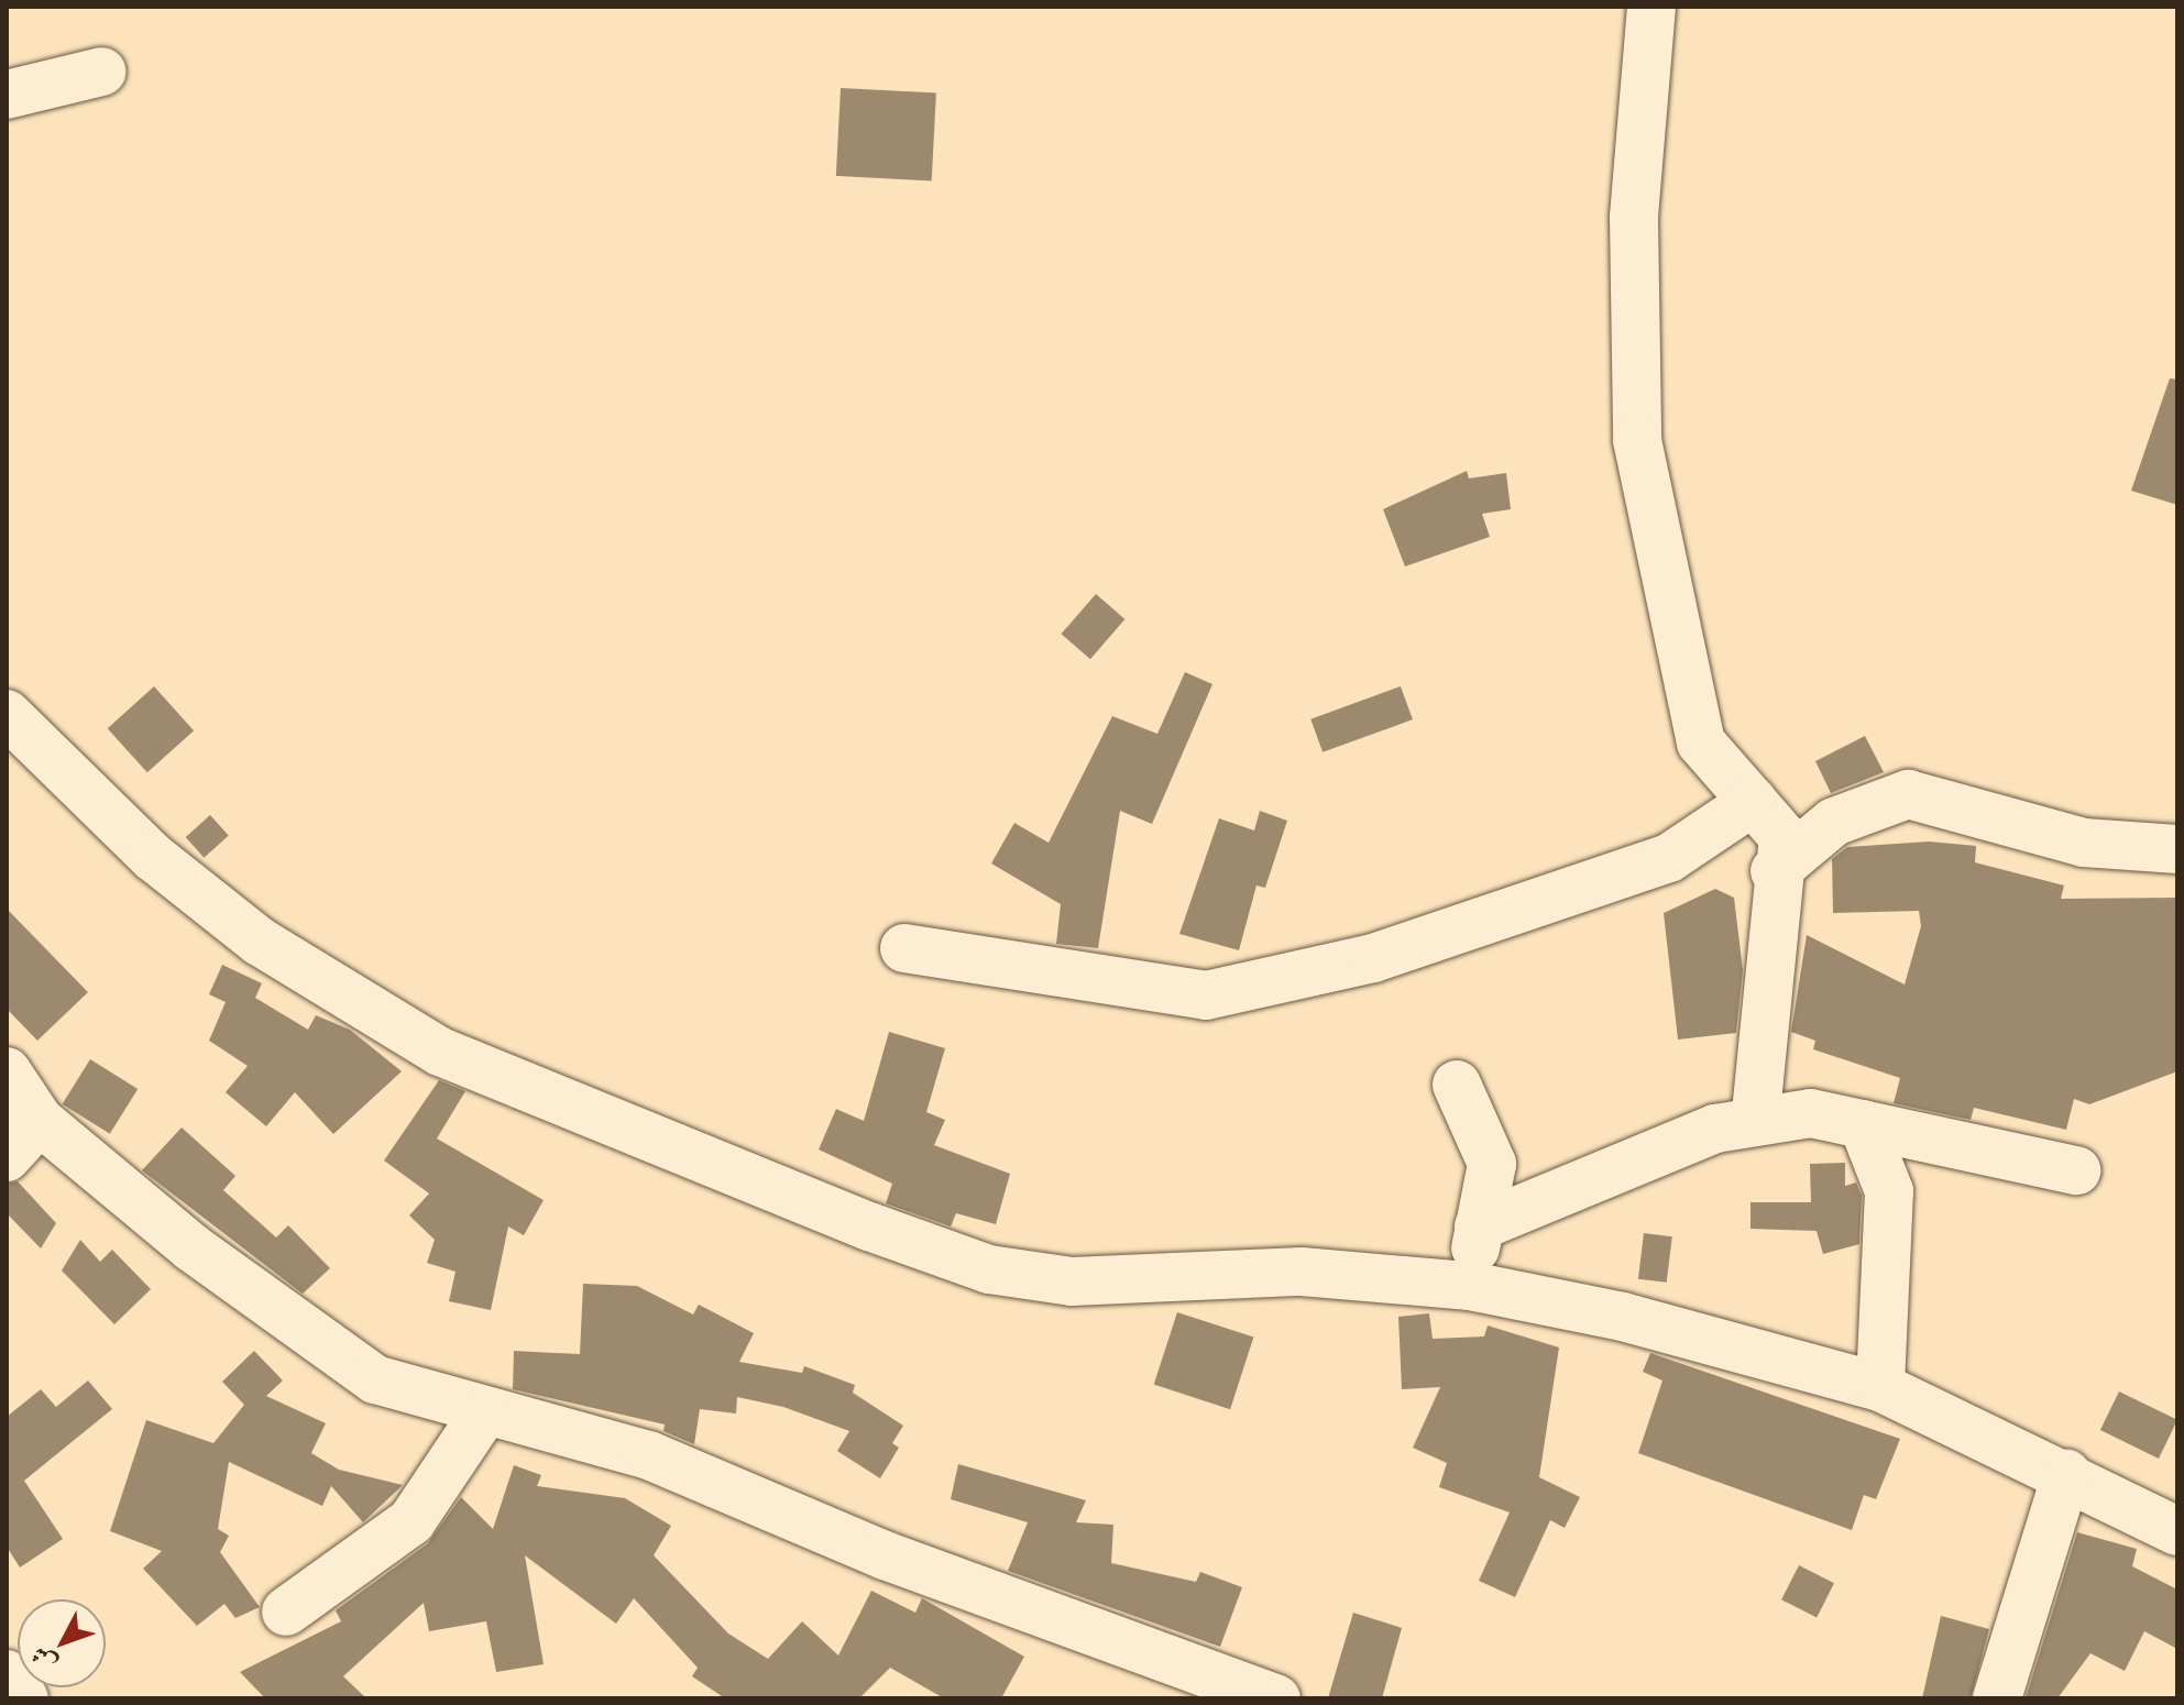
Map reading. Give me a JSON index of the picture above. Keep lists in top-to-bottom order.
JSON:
{
  "north": "bottom left"
}
